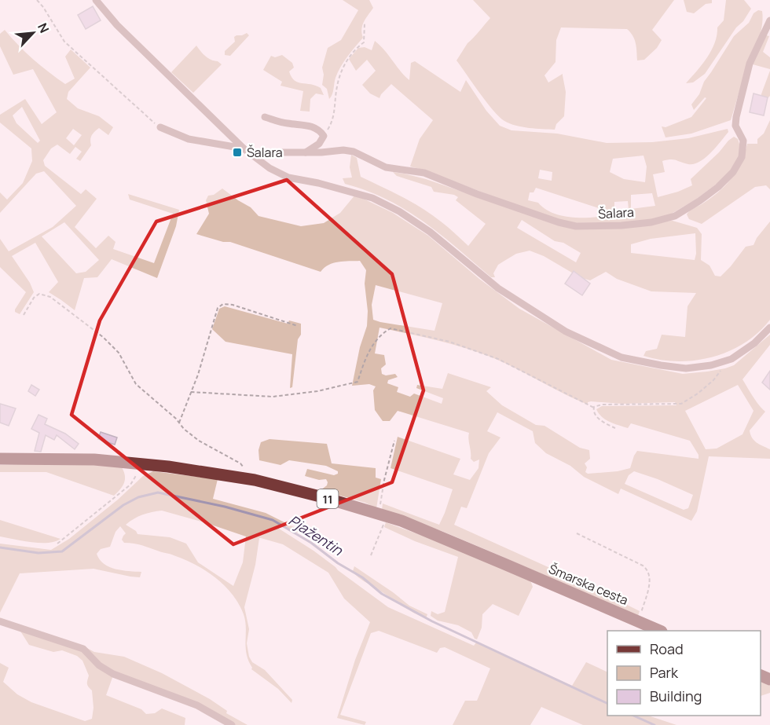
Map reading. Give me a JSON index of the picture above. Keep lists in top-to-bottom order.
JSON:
{
  "streets": {
    "main road": ["11", "Šmarska cesta"],
    "street": ["Šalara"]
  },
  "crossings": [
    ["11", "Šmarska cesta"]
  ],
  "water": ["Pjažentin"],
  "places": {
    "transit": ["Šalara"]
  },
  "legend": ["Road", "Park", "Building"],
  "north": "top right"
}
